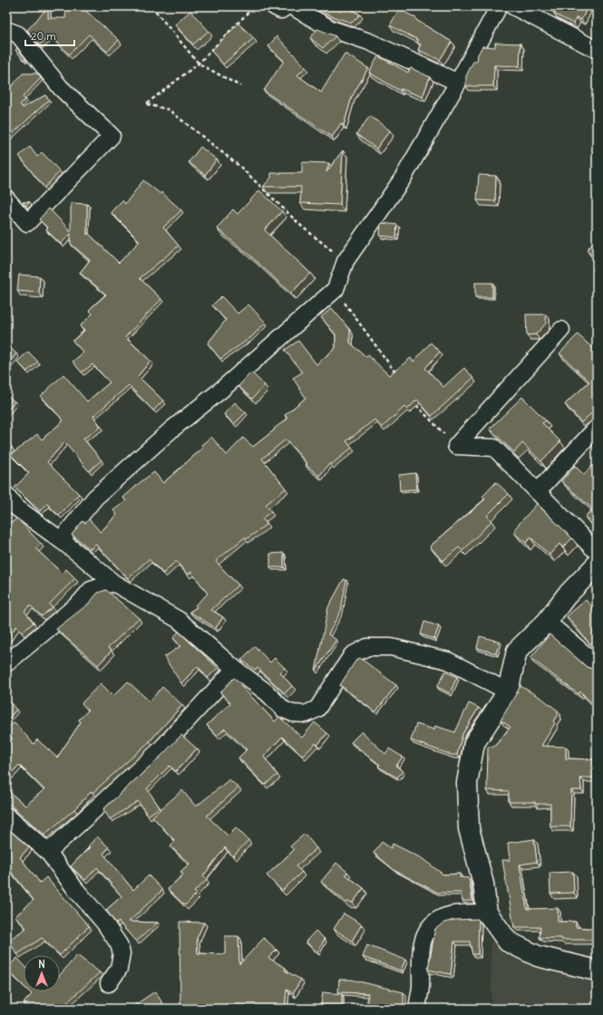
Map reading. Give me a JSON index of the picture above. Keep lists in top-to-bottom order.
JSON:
{
  "scale_bar": "20 m",
  "north": "top"
}
